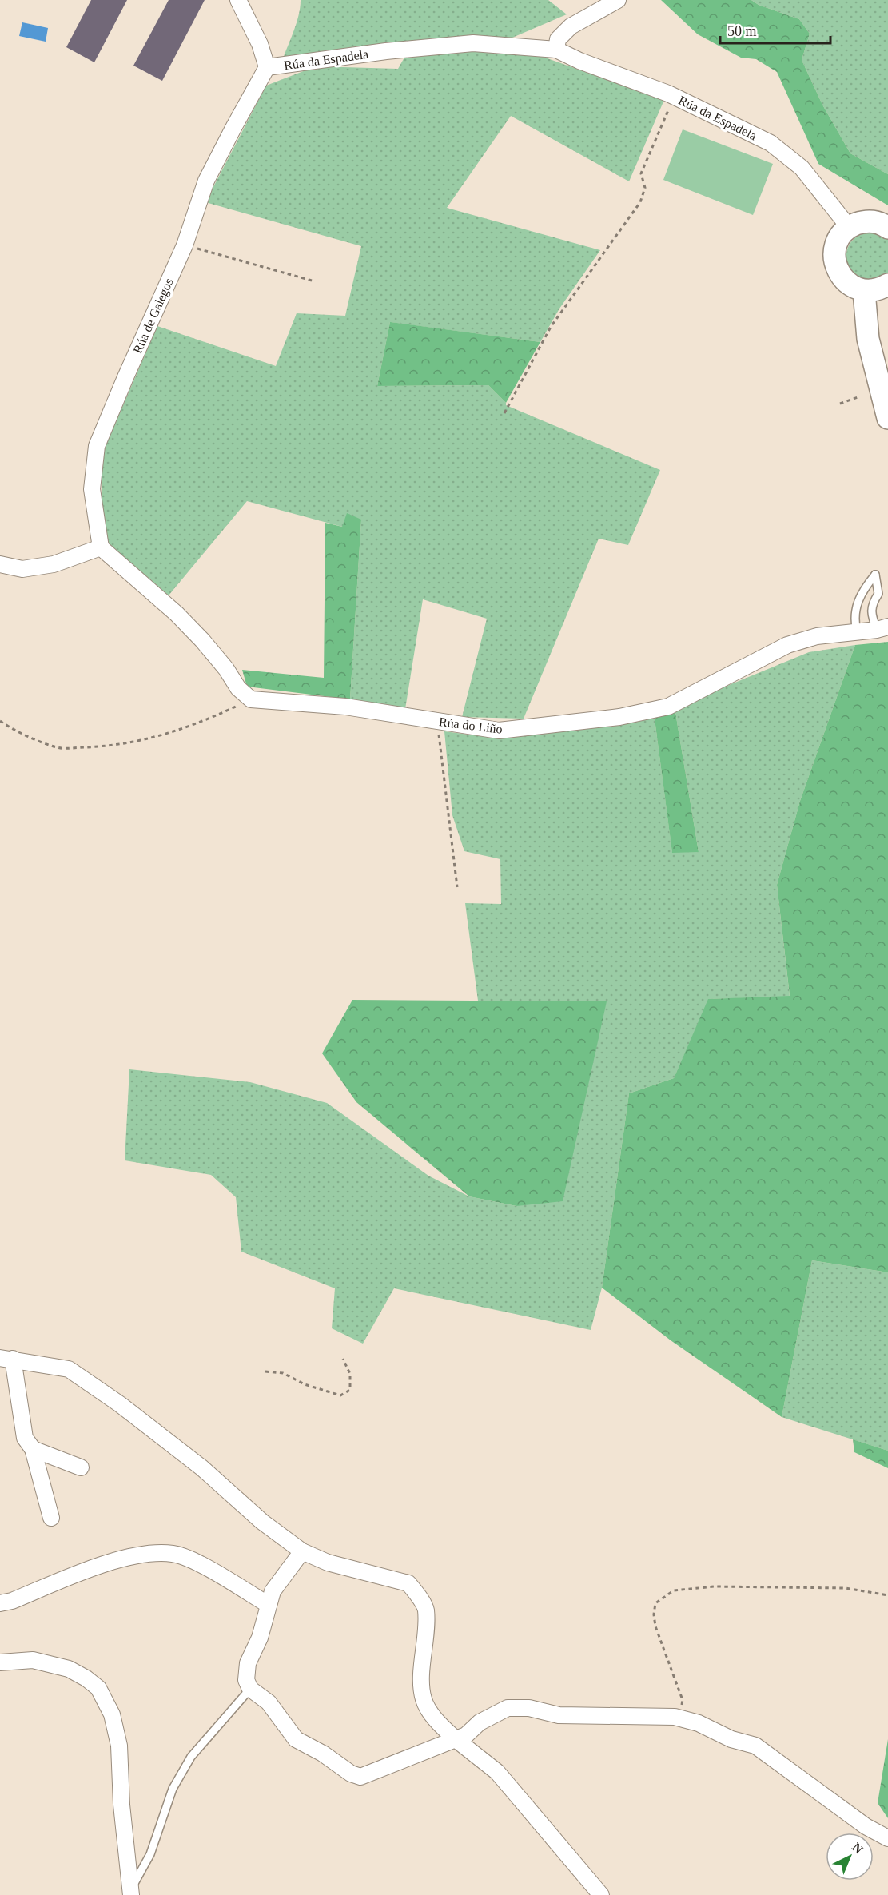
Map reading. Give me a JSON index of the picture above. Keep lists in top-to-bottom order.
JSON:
{
  "streets": {
    "street": ["Rúa da Espadela", "Rúa de Galegos", "Rúa do Liño"]
  },
  "crossings": [
    ["Rúa da Espadela", "Rúa de Galegos"]
  ],
  "scale_bar": "50 m",
  "north": "top right"
}
